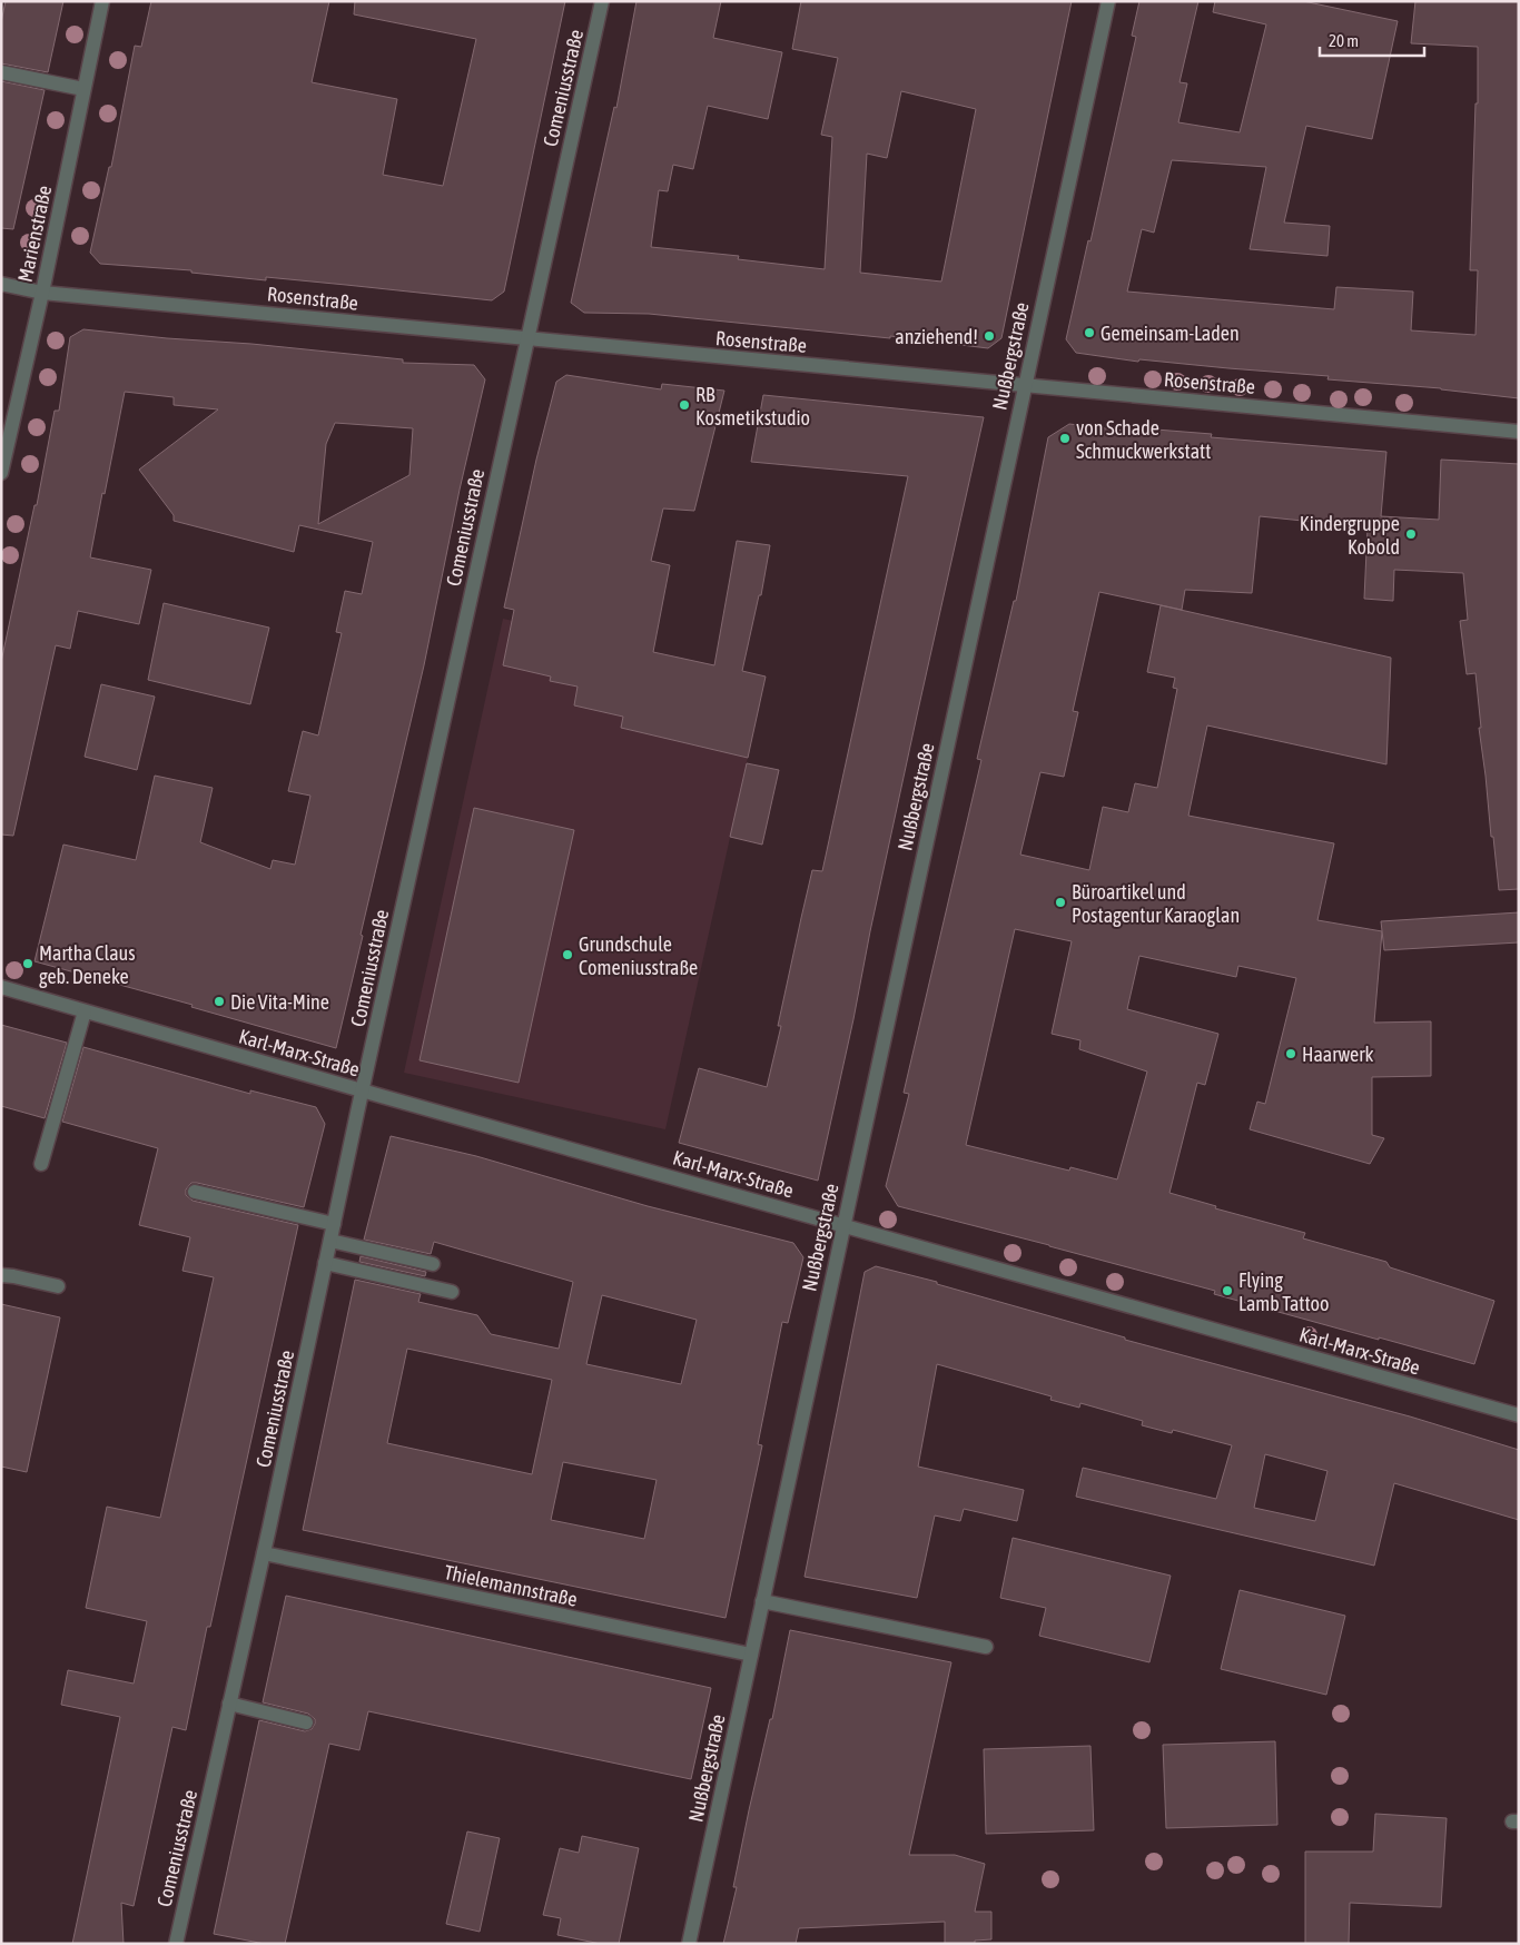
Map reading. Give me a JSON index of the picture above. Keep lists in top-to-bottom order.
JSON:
{
  "streets": {
    "street": [
      "Comeniusstraße",
      "Marienstraße",
      "Rosenstraße",
      "Nußbergstraße",
      "Karl-Marx-Straße",
      "Thielemannstraße"
    ]
  },
  "crossings": [
    ["Comeniusstraße", "Rosenstraße"],
    ["Comeniusstraße", "Karl-Marx-Straße"],
    ["Comeniusstraße", "Thielemannstraße"],
    ["Marienstraße", "Rosenstraße"],
    ["Rosenstraße", "Nußbergstraße"],
    ["Nußbergstraße", "Karl-Marx-Straße"],
    ["Nußbergstraße", "Thielemannstraße"]
  ],
  "places": [
    "Gemeinsam-Laden",
    "anziehend!",
    "RB Kosmetikstudio",
    "von Schade Schmuckwerkstatt",
    "Kindergruppe Kobold",
    "Büroartikel und Postagentur Karaoglan",
    "Grundschule Comeniusstraße",
    "Martha Claus geb. Deneke",
    "Die Vita-Mine",
    "Haarwerk",
    "Flying Lamb Tattoo"
  ],
  "scale_bar": "20 m"
}
